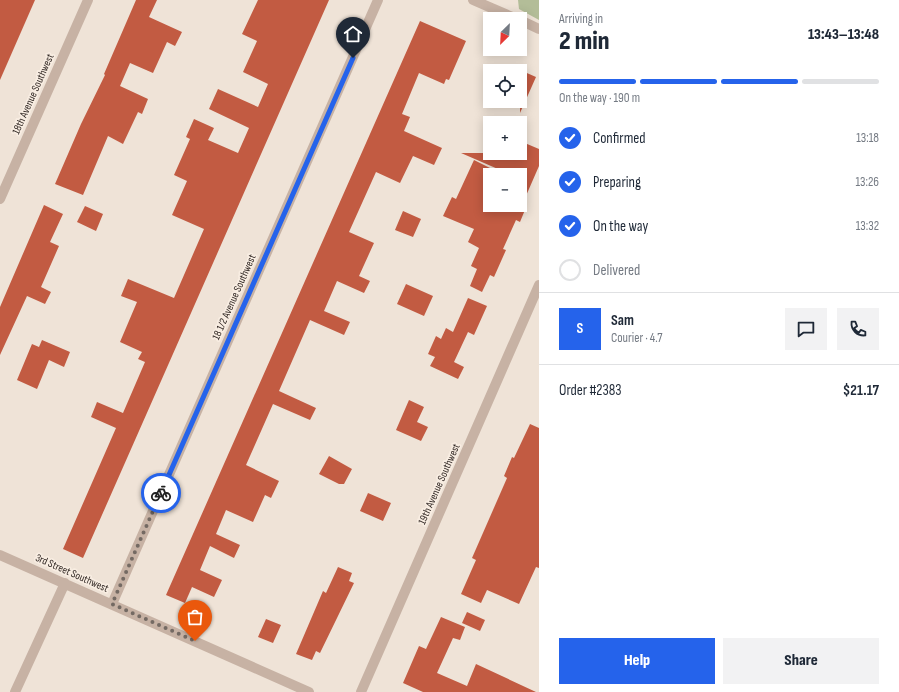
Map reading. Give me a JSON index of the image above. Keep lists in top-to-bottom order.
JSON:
{
  "streets": {
    "street": [
      "18th Avenue Southwest",
      "18 1/2 Avenue Southwest",
      "19th Avenue Southwest",
      "3rd Street Southwest"
    ]
  },
  "crossings": [
    ["18 1/2 Avenue Southwest", "3rd Street Southwest"]
  ],
  "north": "bottom left",
  "page": {
    "heading": ["2 min", "Arriving in", "13:43–13:48"],
    "panel": [
      "Sam",
      "Courier · 4.7",
      "Order #2383",
      "$21.17"
    ],
    "map_buttons": ["+", "−"],
    "bar": "On the way · 190 m",
    "list": [
      ["Confirmed", "13:18"],
      ["Preparing", "13:26"],
      ["On the way", "13:32"],
      "Delivered"
    ],
    "round": "S",
    "buttons": ["Help", "Share"]
  }
}
